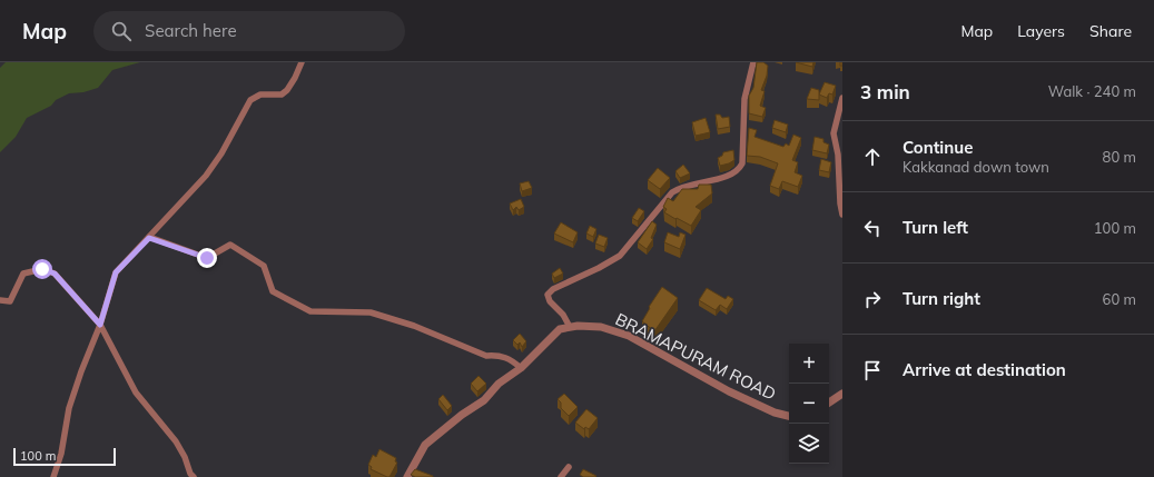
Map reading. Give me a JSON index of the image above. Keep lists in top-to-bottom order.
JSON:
{
  "streets": {
    "street": ["BRAMAPURAM ROAD"]
  },
  "scale_bar": "100 m",
  "page": {
    "header": "Map",
    "search": "Search here",
    "nav": ["Map", "Layers", "Share"],
    "heading": ["3 min", "Walk · 240 m"],
    "list": [
      ["Continue", "Kakkanad down town", "80 m"],
      ["Turn left", "100 m"],
      ["Turn right", "60 m"],
      "Arrive at destination"
    ],
    "map_buttons": ["+", "−"],
    "scale": "100 m"
  }
}
